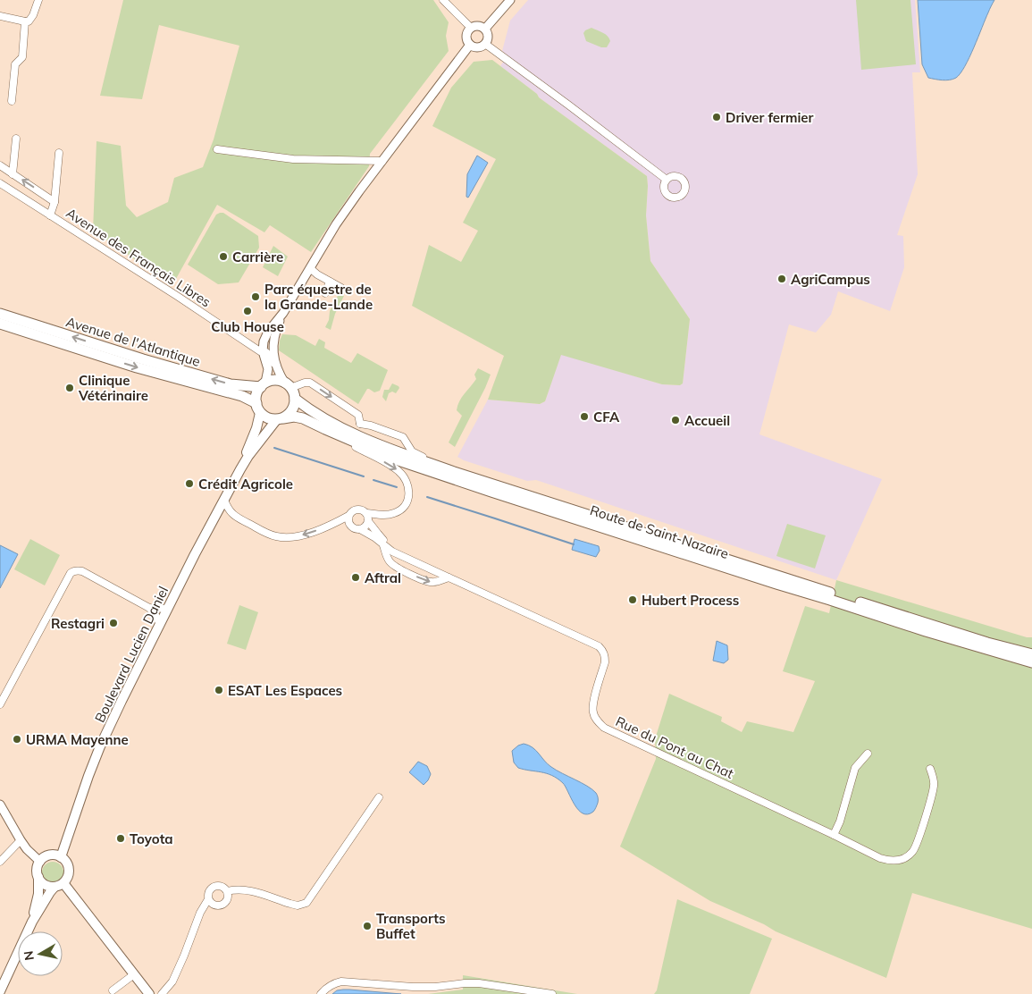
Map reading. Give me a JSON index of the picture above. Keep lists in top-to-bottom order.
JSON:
{
  "streets": {
    "main road": ["Avenue de l'Atlantique", "Route de Saint-Nazaire", "Boulevard Lucien Daniel"],
    "street": ["Avenue des Français Libres", "Rue du Pont au Chat"]
  },
  "crossings": [
    ["Avenue de l'Atlantique", "Route de Saint-Nazaire"],
    ["Avenue de l'Atlantique", "Boulevard Lucien Daniel"],
    ["Route de Saint-Nazaire", "Boulevard Lucien Daniel"]
  ],
  "places": [
    "Driver fermier",
    "Carrière",
    "AgriCampus",
    "Parc équestre de la Grande-Lande",
    "Club House",
    "Clinique Vétérinaire",
    "CFA",
    "Accueil",
    "Crédit Agricole",
    "Aftral",
    "Hubert Process",
    "Restagri",
    "ESAT Les Espaces",
    "URMA Mayenne",
    "Toyota",
    "Transports Buffet"
  ],
  "north": "left"
}
